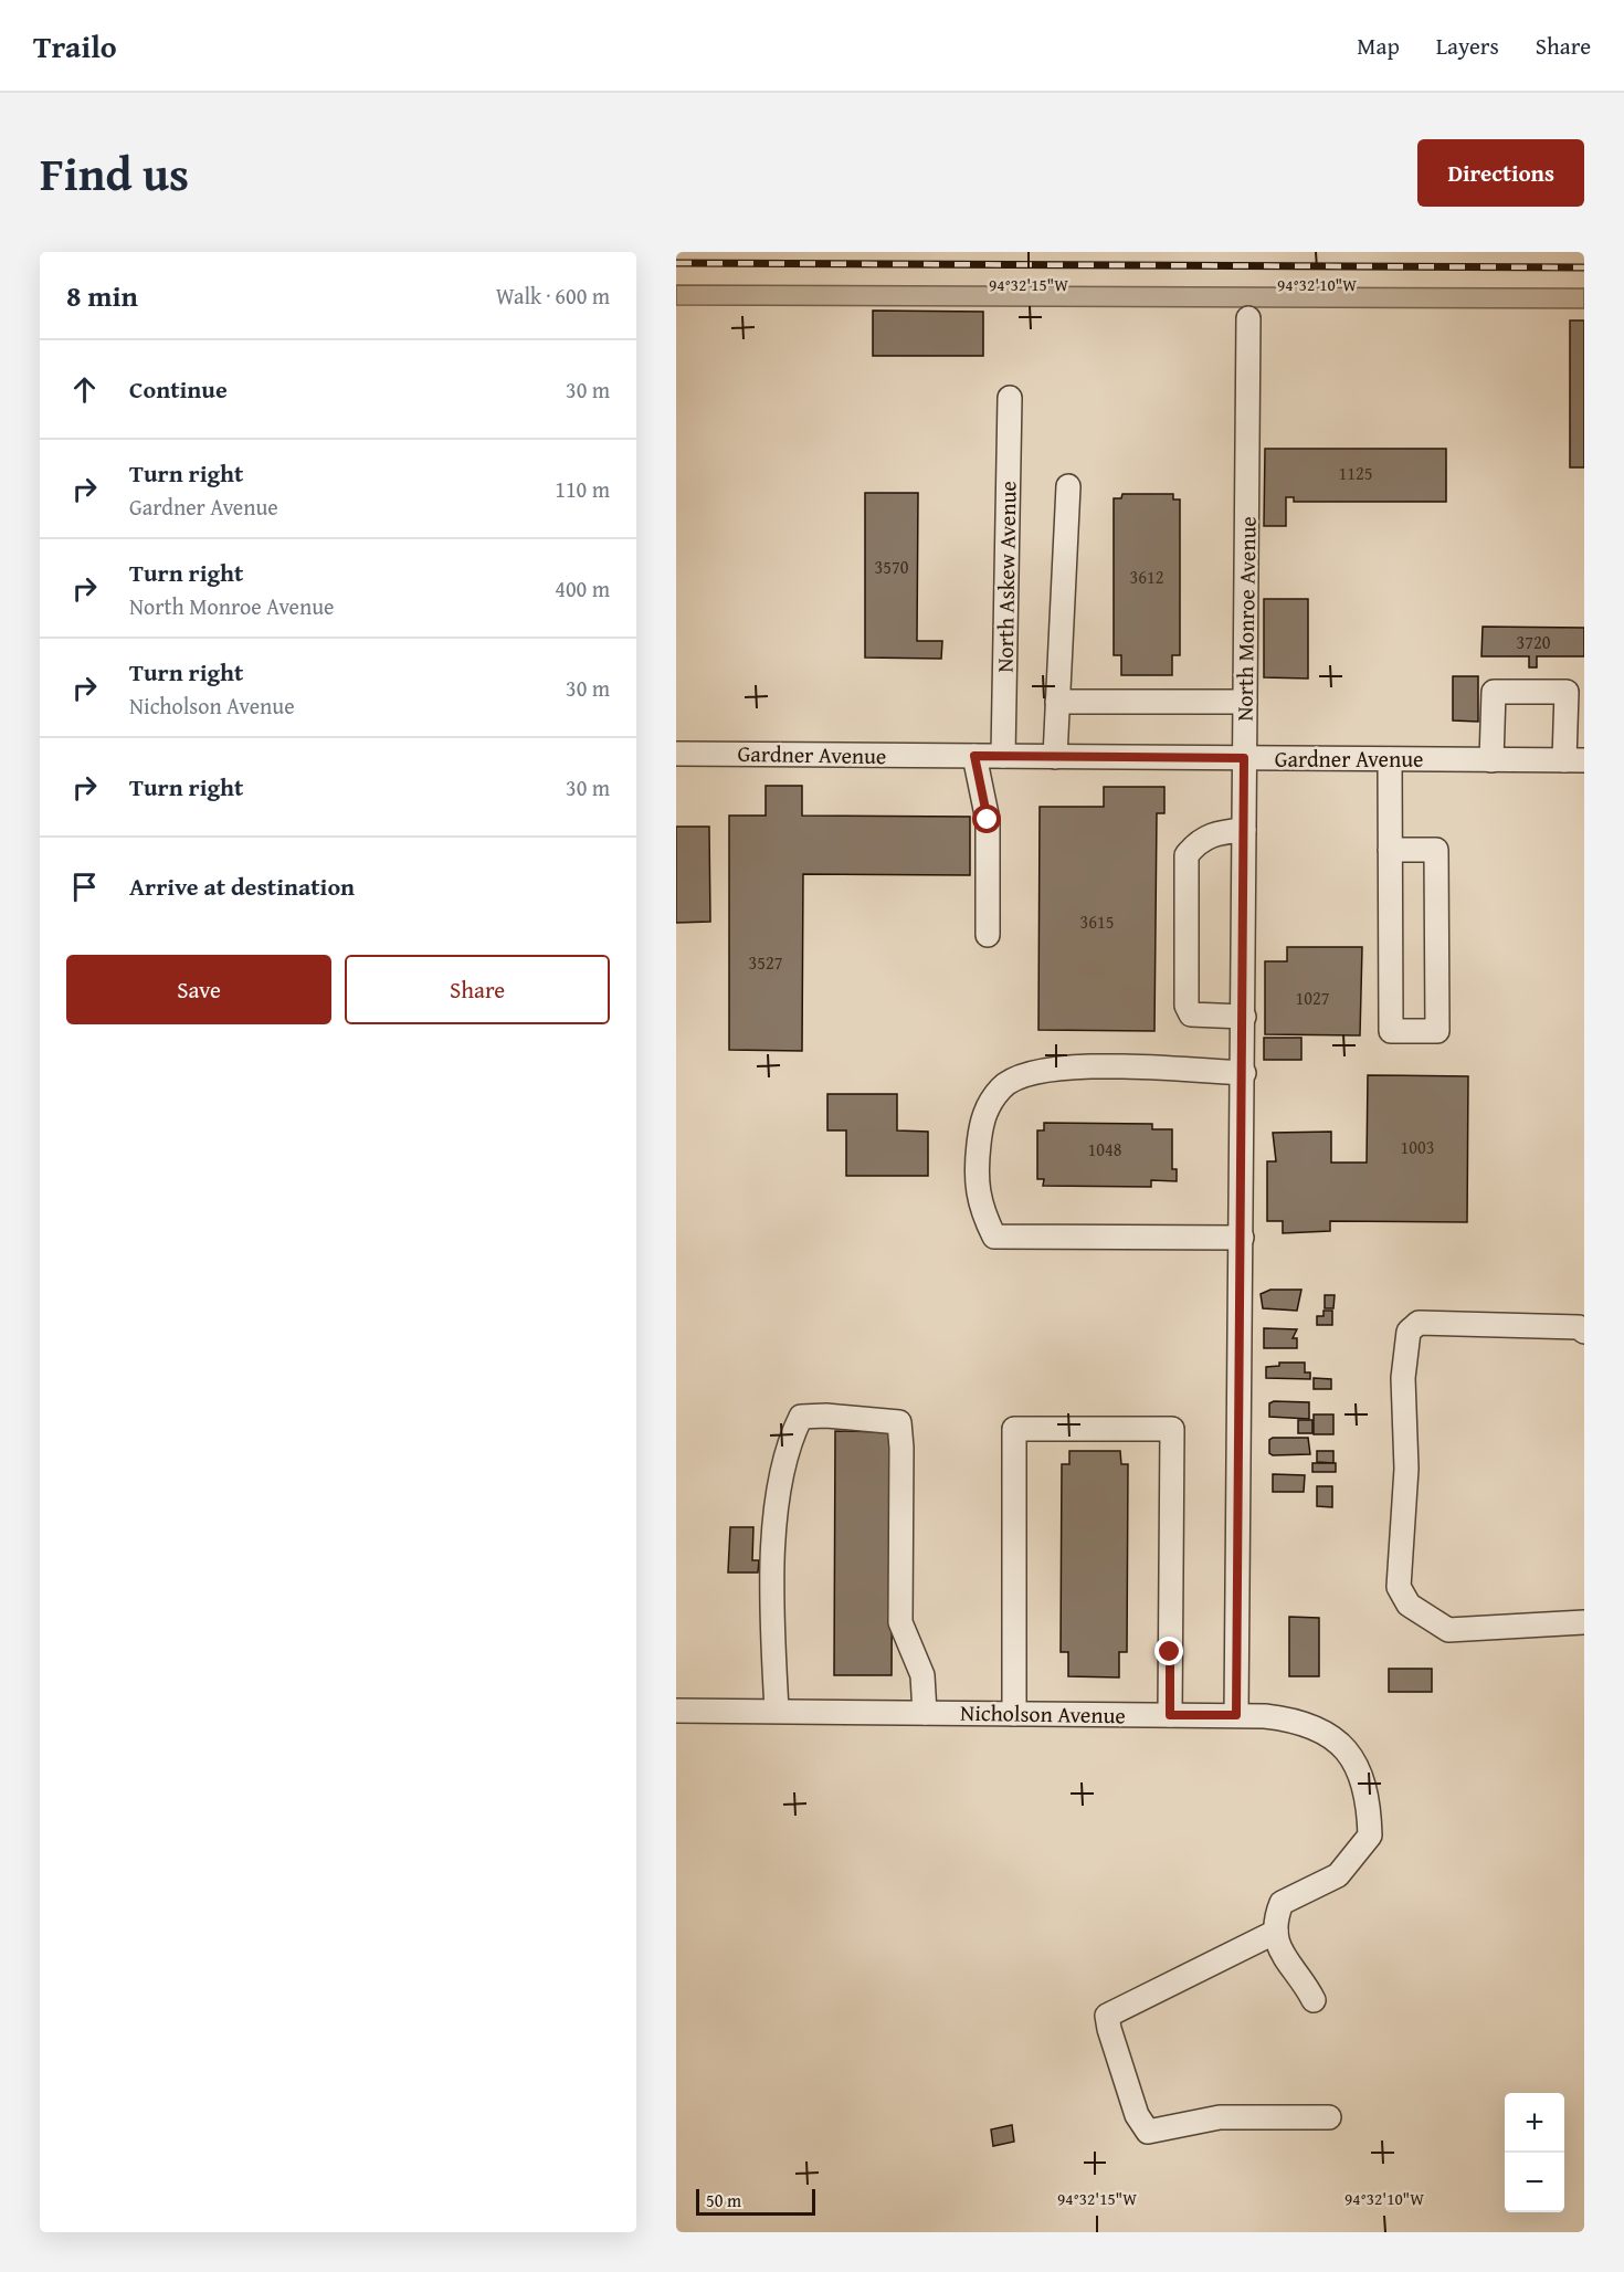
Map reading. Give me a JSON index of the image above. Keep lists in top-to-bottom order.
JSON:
{
  "streets": {
    "street": [
      "North Askew Avenue",
      "North Monroe Avenue",
      "Gardner Avenue",
      "Nicholson Avenue"
    ]
  },
  "crossings": [
    ["North Askew Avenue", "Gardner Avenue"],
    ["North Monroe Avenue", "Gardner Avenue"],
    ["North Monroe Avenue", "Nicholson Avenue"]
  ],
  "house_numbers": [
    "1125",
    "3570",
    "3612",
    "3720",
    "3615",
    "3527",
    "1027",
    "1003",
    "1048"
  ],
  "scale_bar": "50 m",
  "page": {
    "header": "Trailo",
    "nav": ["Map", "Layers", "Share"],
    "title": "Find us",
    "buttons": [
      "Directions",
      ["Save", "Share"]
    ],
    "heading": ["8 min", "Walk · 600 m"],
    "list": [
      ["Continue", "30 m"],
      ["Turn right", "Gardner Avenue", "110 m"],
      ["Turn right", "North Monroe Avenue", "400 m"],
      ["Turn right", "Nicholson Avenue", "30 m"],
      ["Turn right", "30 m"],
      "Arrive at destination"
    ],
    "map_buttons": ["+", "−"],
    "scale": "50 m"
  },
  "coordinates": ["94°32'15\"W", "94°32'10\"W"]
}
